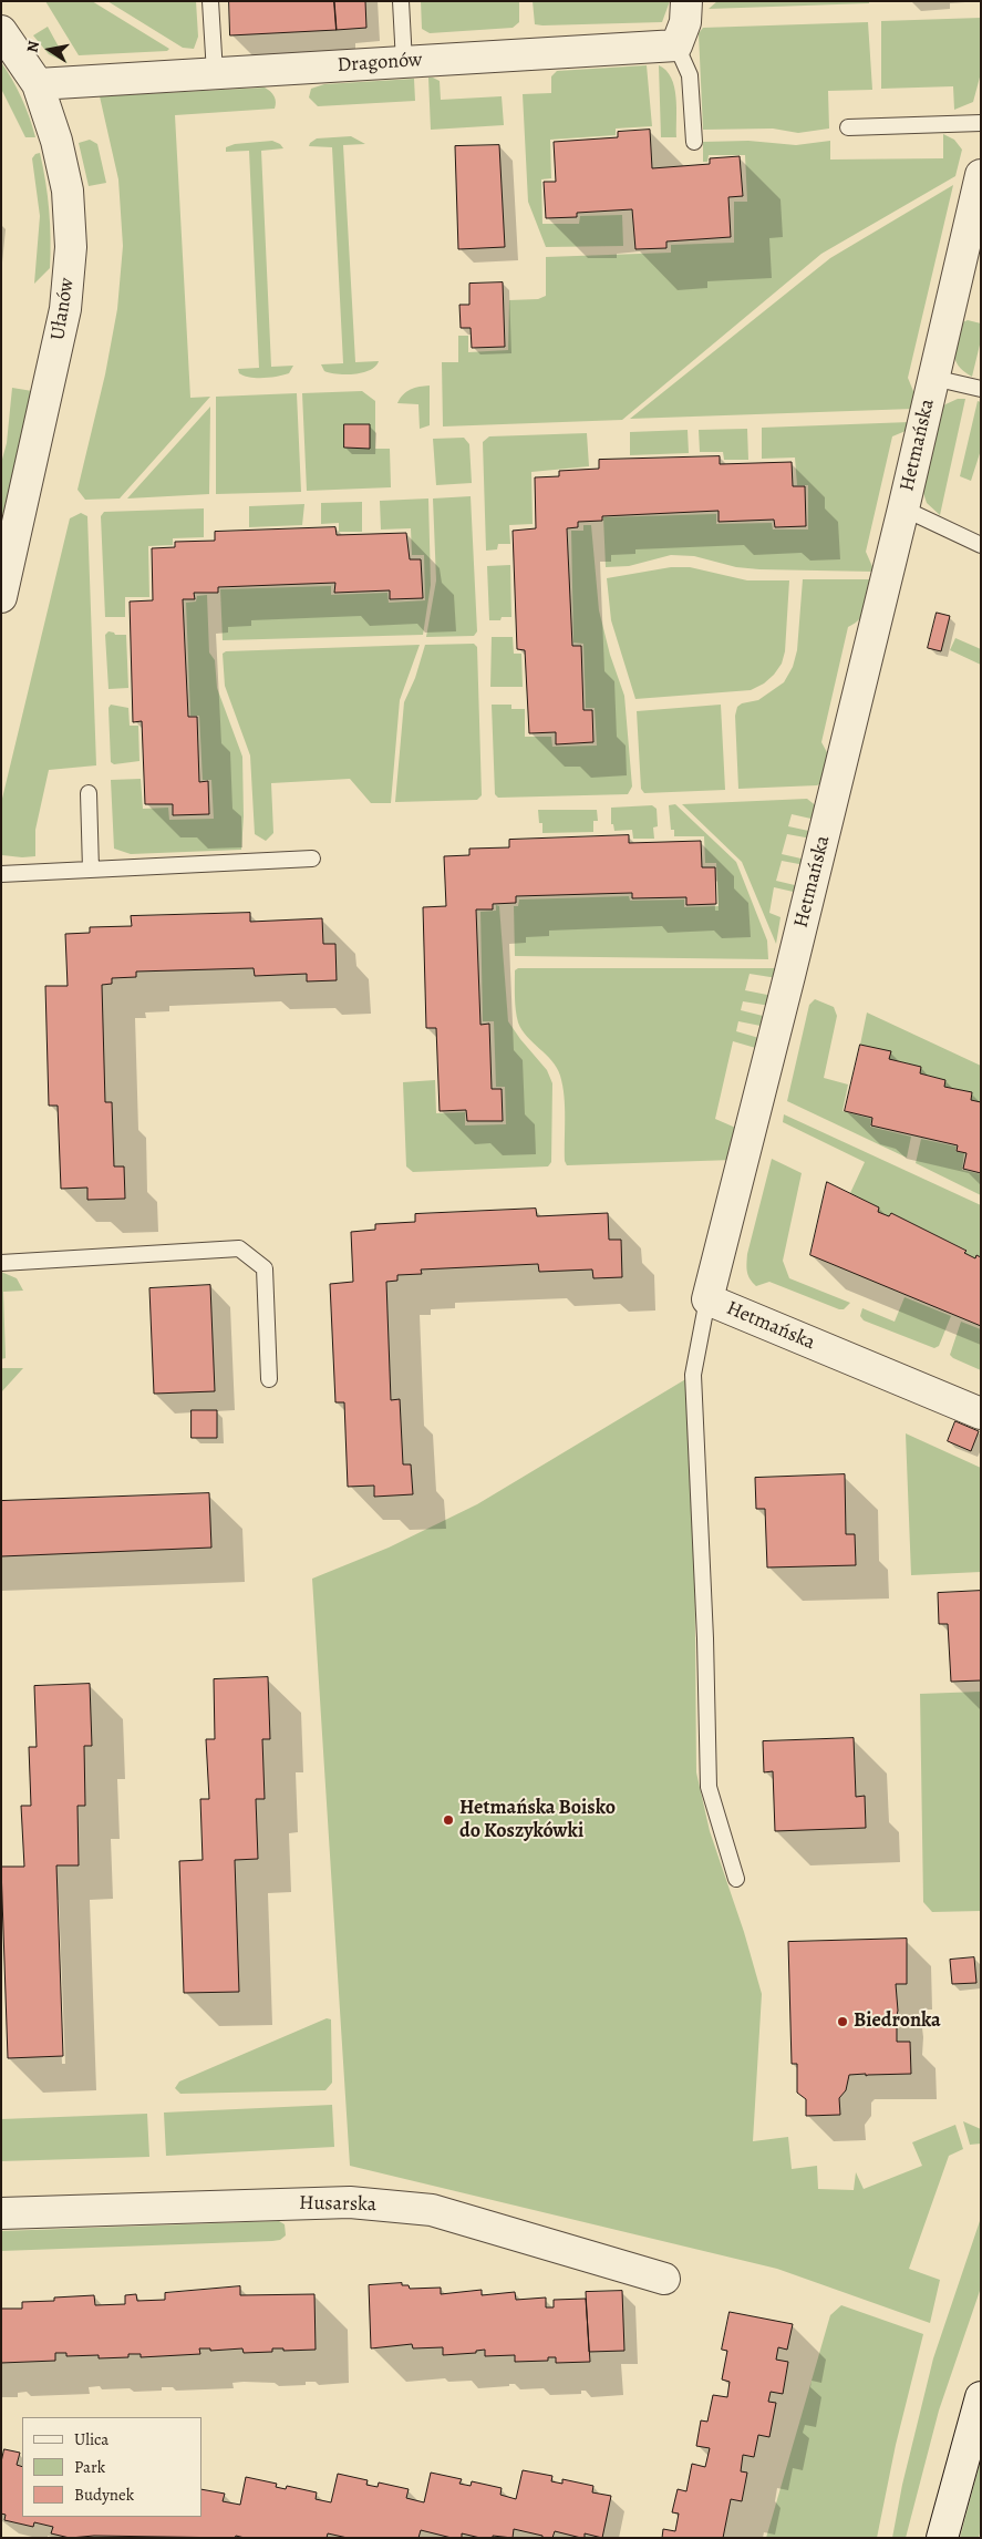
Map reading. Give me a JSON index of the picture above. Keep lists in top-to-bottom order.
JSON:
{
  "streets": {
    "street": [
      "Dragonów",
      "Ułanów",
      "Hetmańska",
      "Husarska"
    ]
  },
  "crossings": [
    ["Dragonów", "Ułanów"]
  ],
  "places": ["Hetmańska Boisko do Koszykówki", "Biedronka"],
  "legend": ["Ulica", "Park", "Budynek"],
  "north": "left"
}
